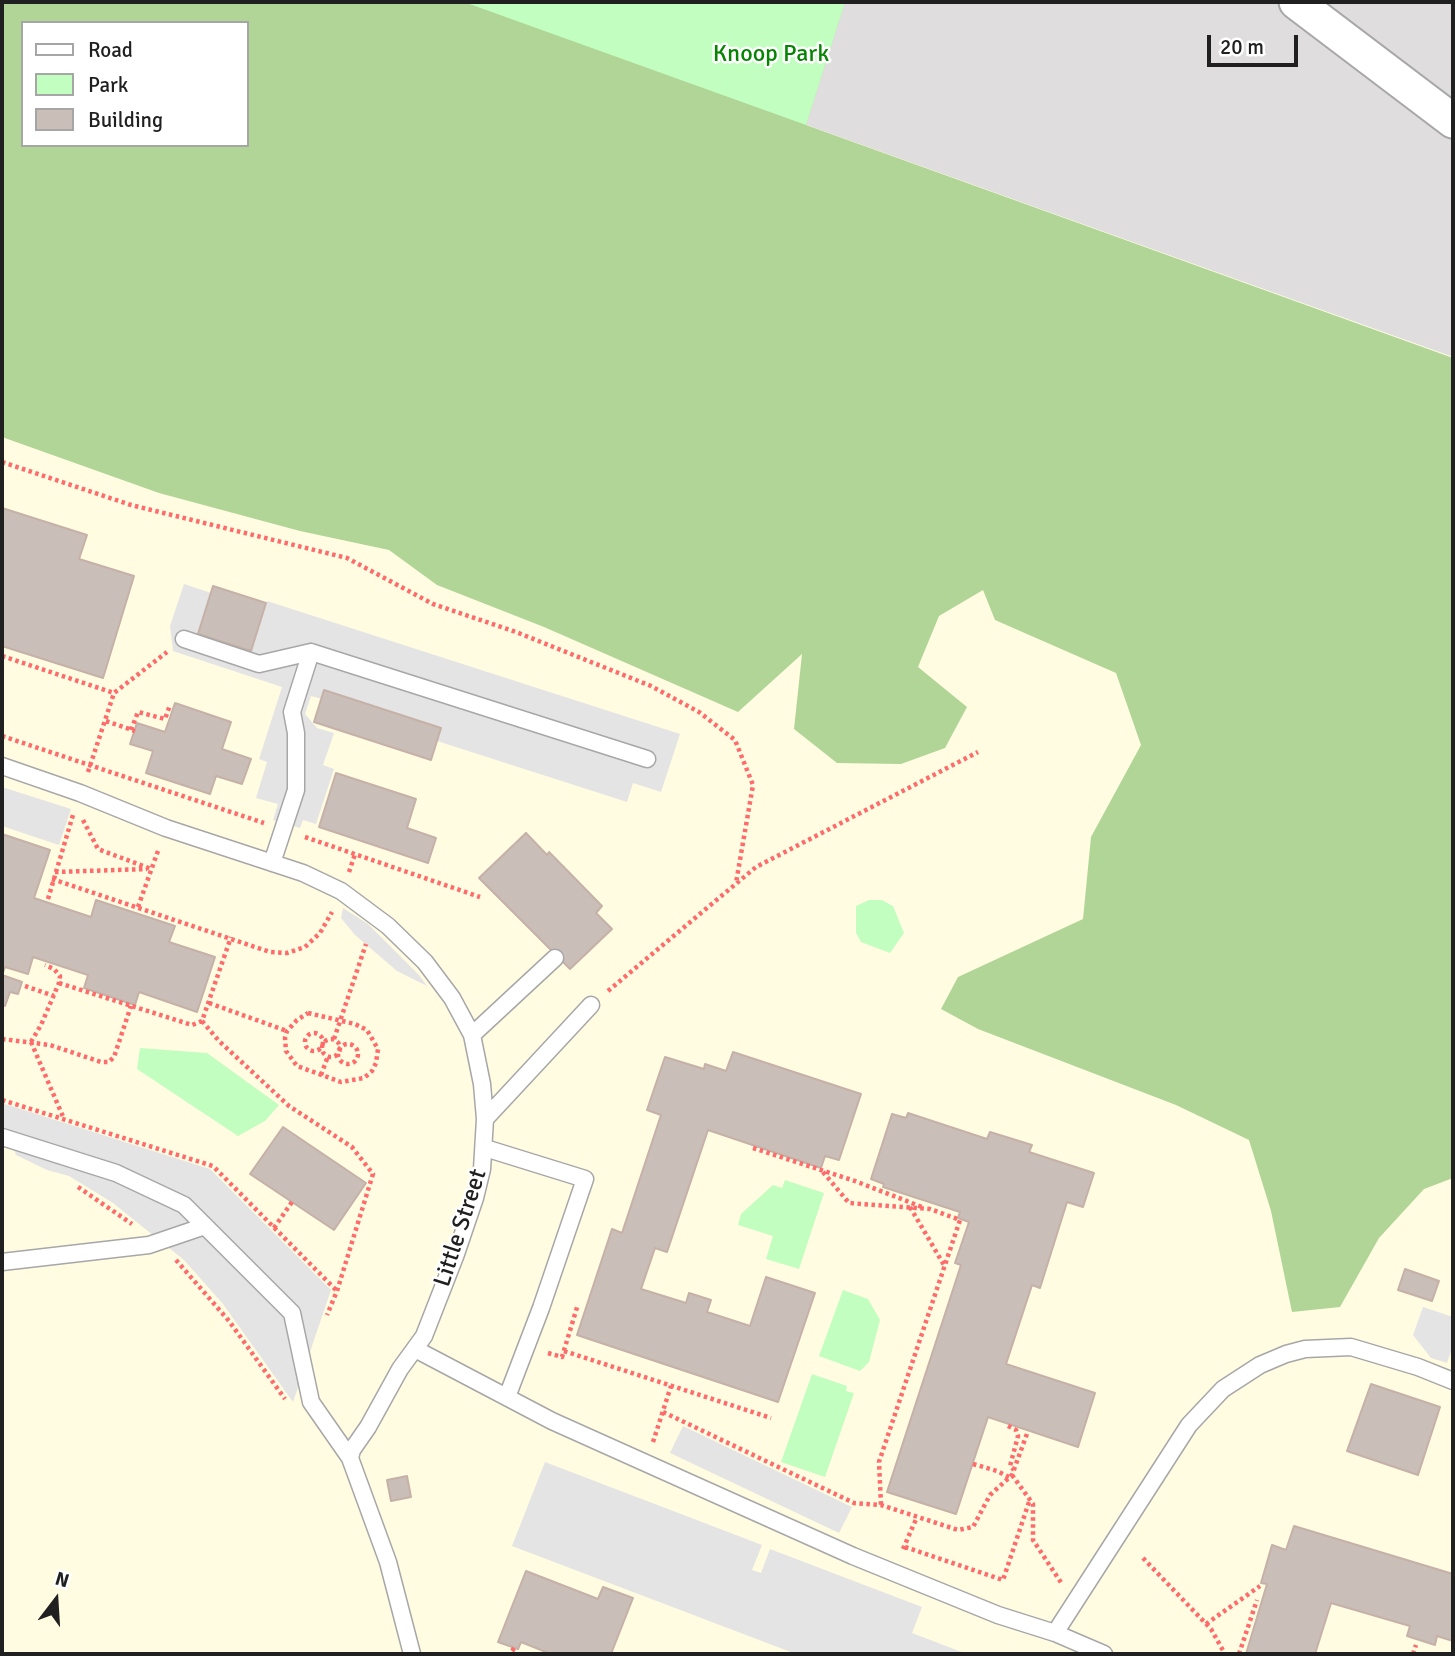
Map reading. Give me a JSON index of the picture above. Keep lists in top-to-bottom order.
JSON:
{
  "streets": {
    "lane": ["Little Street"]
  },
  "parks": ["Knoop Park"],
  "legend": ["Road", "Park", "Building"],
  "scale_bar": "20 m",
  "north": "top"
}
